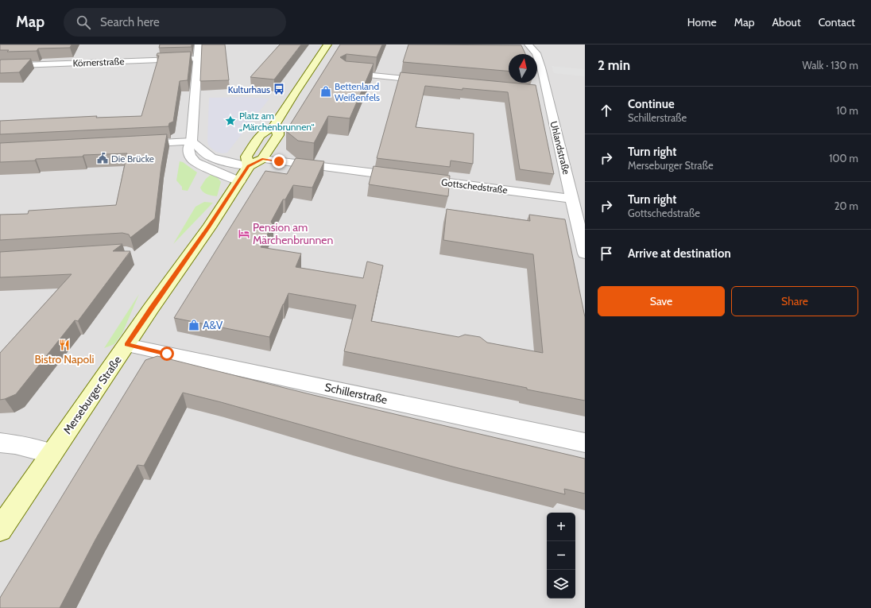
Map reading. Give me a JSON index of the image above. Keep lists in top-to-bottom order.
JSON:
{
  "streets": {
    "main road": ["Merseburger Straße"],
    "street": [
      "Körnerstraße",
      "Uhlandstraße",
      "Gottschedstraße",
      "Schillerstraße"
    ]
  },
  "crossings": [
    ["Uhlandstraße", "Gottschedstraße"],
    ["Gottschedstraße", "Merseburger Straße"],
    ["Schillerstraße", "Merseburger Straße"]
  ],
  "places": {
    "bus stop": ["Kulturhaus"],
    "shop": ["Bettenland Weißenfels", "A&V"],
    "place": ["Platz am „Märchenbrunnen“"],
    "public building": ["Die Brücke"],
    "hotel": ["Pension am Märchenbrunnen"],
    "restaurant": ["Bistro Napoli"]
  },
  "north": "top",
  "page": {
    "header": "Map",
    "search": "Search here",
    "nav": [
      "Home",
      "Map",
      "About",
      "Contact"
    ],
    "heading": ["2 min", "Walk · 130 m"],
    "list": [
      ["Continue", "Schillerstraße", "10 m"],
      ["Turn right", "Merseburger Straße", "100 m"],
      ["Turn right", "Gottschedstraße", "20 m"],
      "Arrive at destination"
    ],
    "buttons": ["Save", "Share"],
    "map_buttons": ["+", "−"]
  }
}
